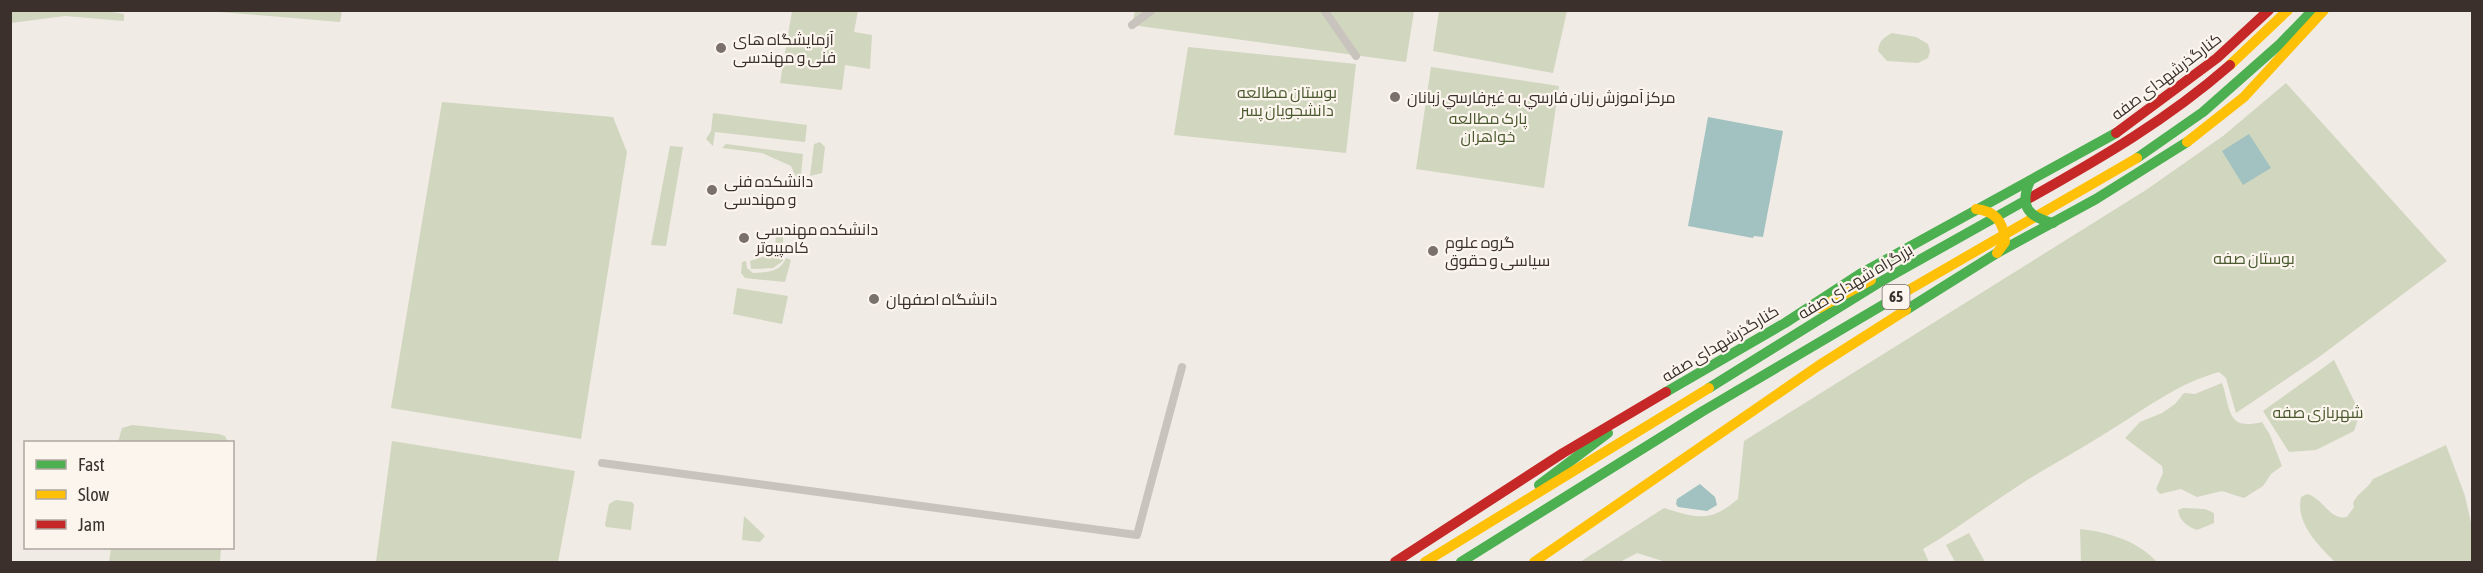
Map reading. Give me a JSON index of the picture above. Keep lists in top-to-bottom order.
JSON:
{
  "streets": {
    "main road": ["کنارگذرشهدای صفه", "بزرگراه شهدای صفه", "65"]
  },
  "parks": [
    "بوستان مطالعه دانشجویان پسر",
    "پارک مطالعه خواهران",
    "بوستان صفه",
    "شهربازی صفه"
  ],
  "places": [
    "آزمایشگاه های فنی و مهندسی",
    "مرکز آموزش زبان فارسي به غيرفارسي زبانان",
    "دانشکده فنی و مهندسی",
    "دانشکده مهندسی کامپیوتر",
    "گروه علوم سیاسی و حقوق",
    "دانشگاه اصفهان"
  ],
  "legend": ["Fast", "Slow", "Jam"]
}
